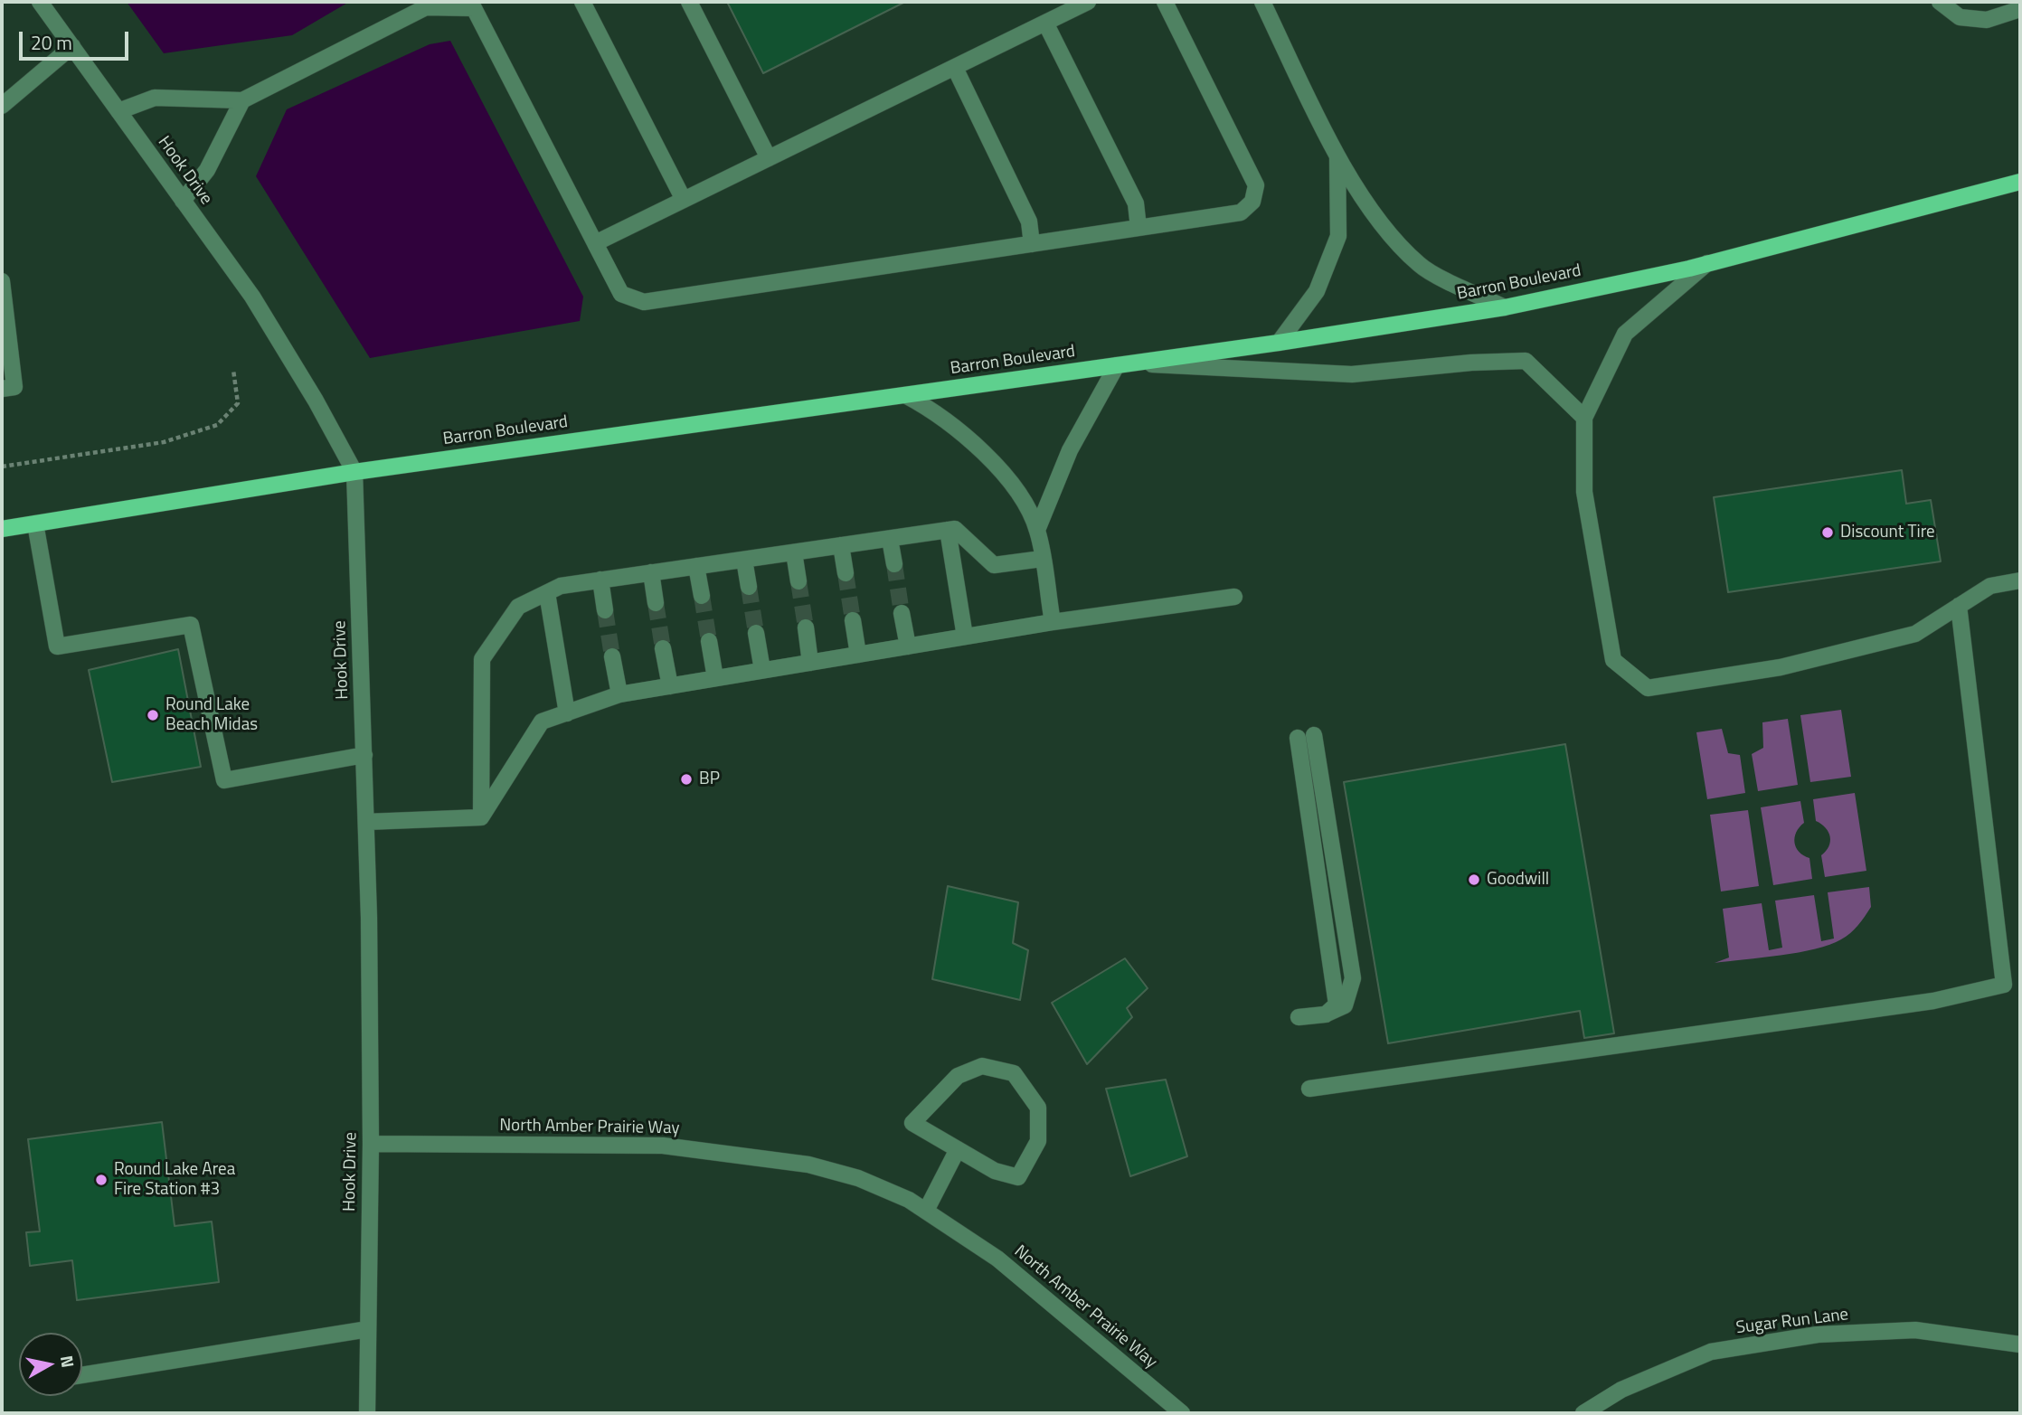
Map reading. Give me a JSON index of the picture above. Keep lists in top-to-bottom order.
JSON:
{
  "streets": {
    "main road": ["Barron Boulevard"],
    "street": ["Hook Drive", "North Amber Prairie Way", "Sugar Run Lane"]
  },
  "crossings": [
    ["Hook Drive", "Barron Boulevard"],
    ["Hook Drive", "North Amber Prairie Way"]
  ],
  "places": [
    "Discount Tire",
    "Round Lake Beach Midas",
    "BP",
    "Goodwill",
    "Round Lake Area Fire Station #3"
  ],
  "scale_bar": "20 m",
  "north": "right"
}
